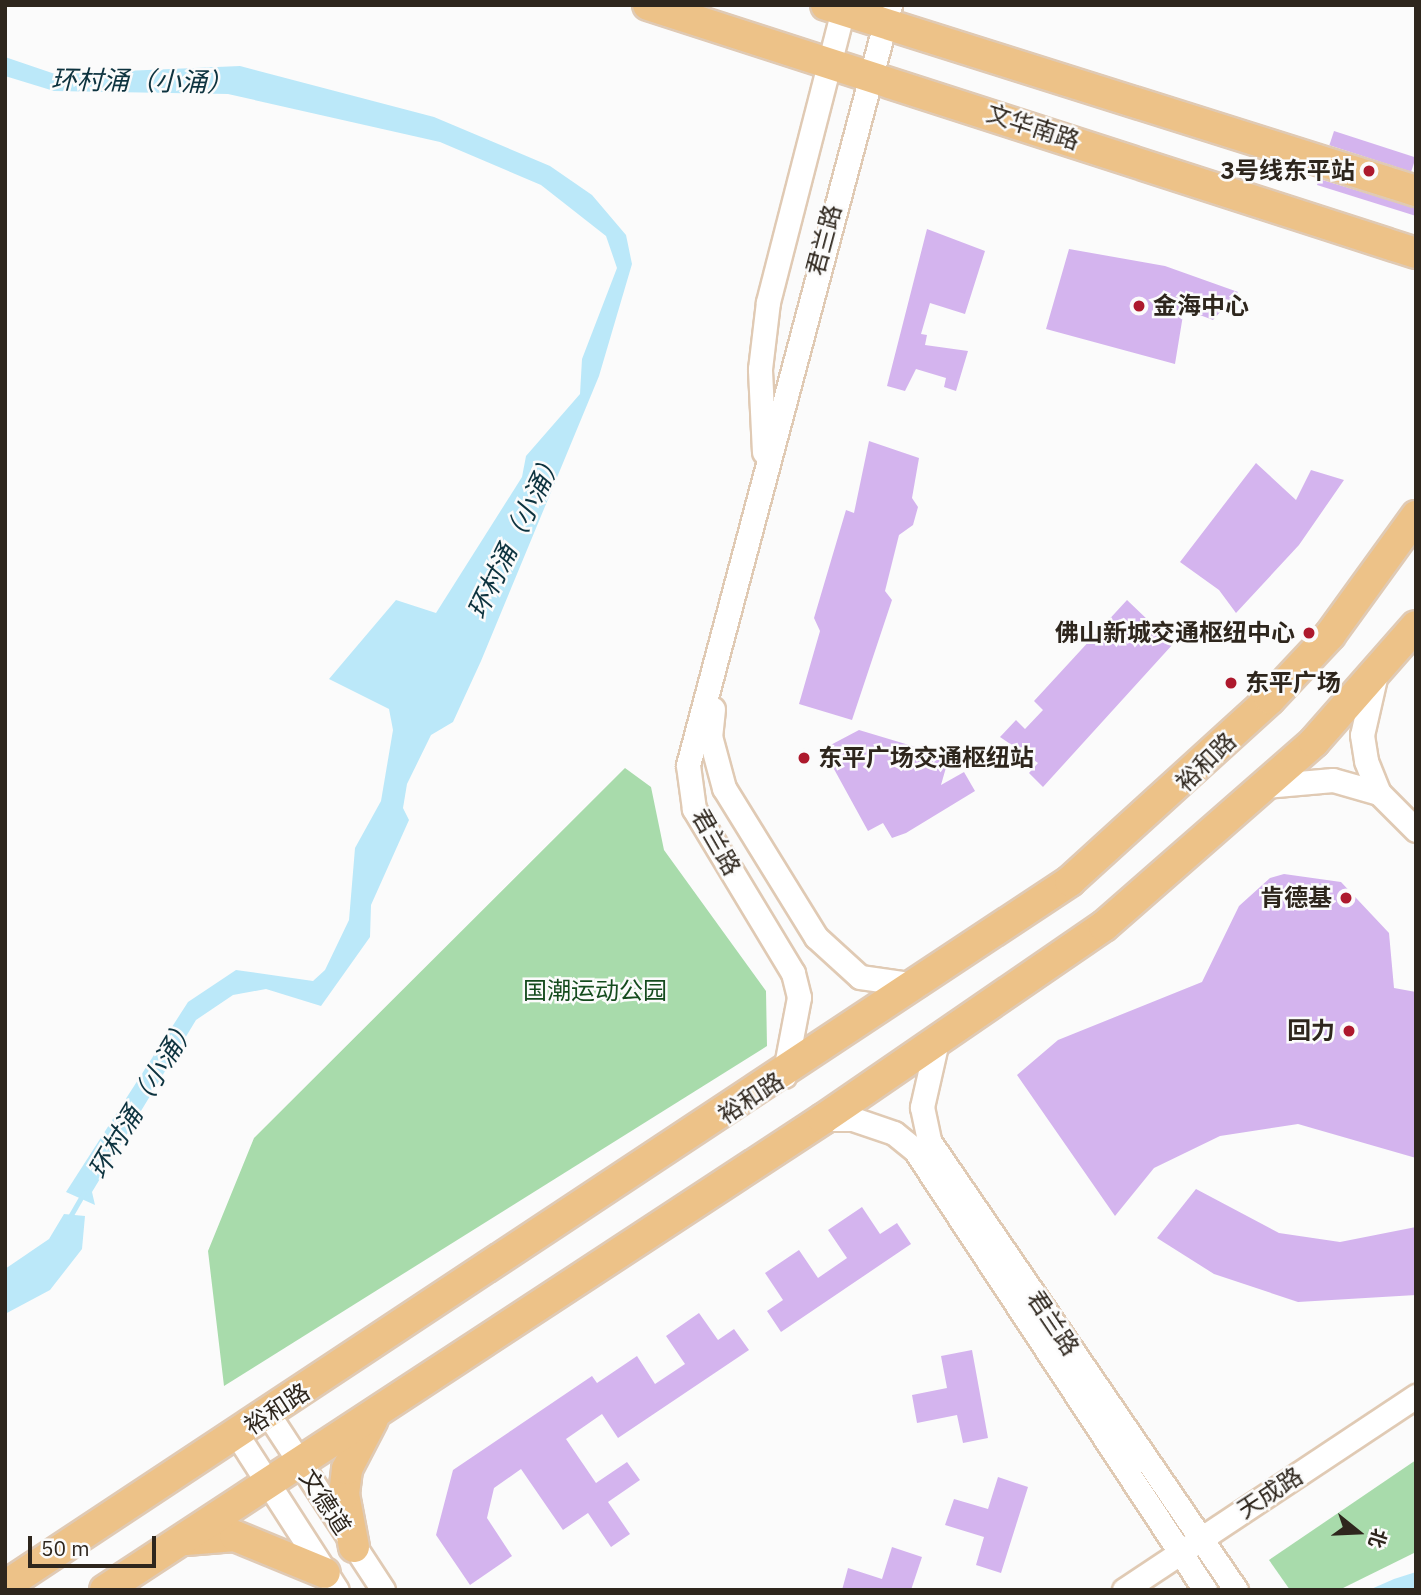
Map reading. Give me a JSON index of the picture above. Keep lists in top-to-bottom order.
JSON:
{
  "streets": {
    "main road": ["文华南路", "裕和路"],
    "street": ["君兰路", "天成路", "文德道"]
  },
  "crossings": [
    ["文华南路", "君兰路"],
    ["君兰路", "裕和路"],
    ["君兰路", "天成路"],
    ["裕和路", "文德道"]
  ],
  "water": ["环村涌（小涌）"],
  "parks": ["国潮运动公园"],
  "places": [
    "3号线东平站",
    "金海中心",
    "佛山新城交通枢纽中心",
    "东平广场",
    "东平广场交通枢纽站",
    "肯德基",
    "回力"
  ],
  "scale_bar": "50 m",
  "north": "right"
}
